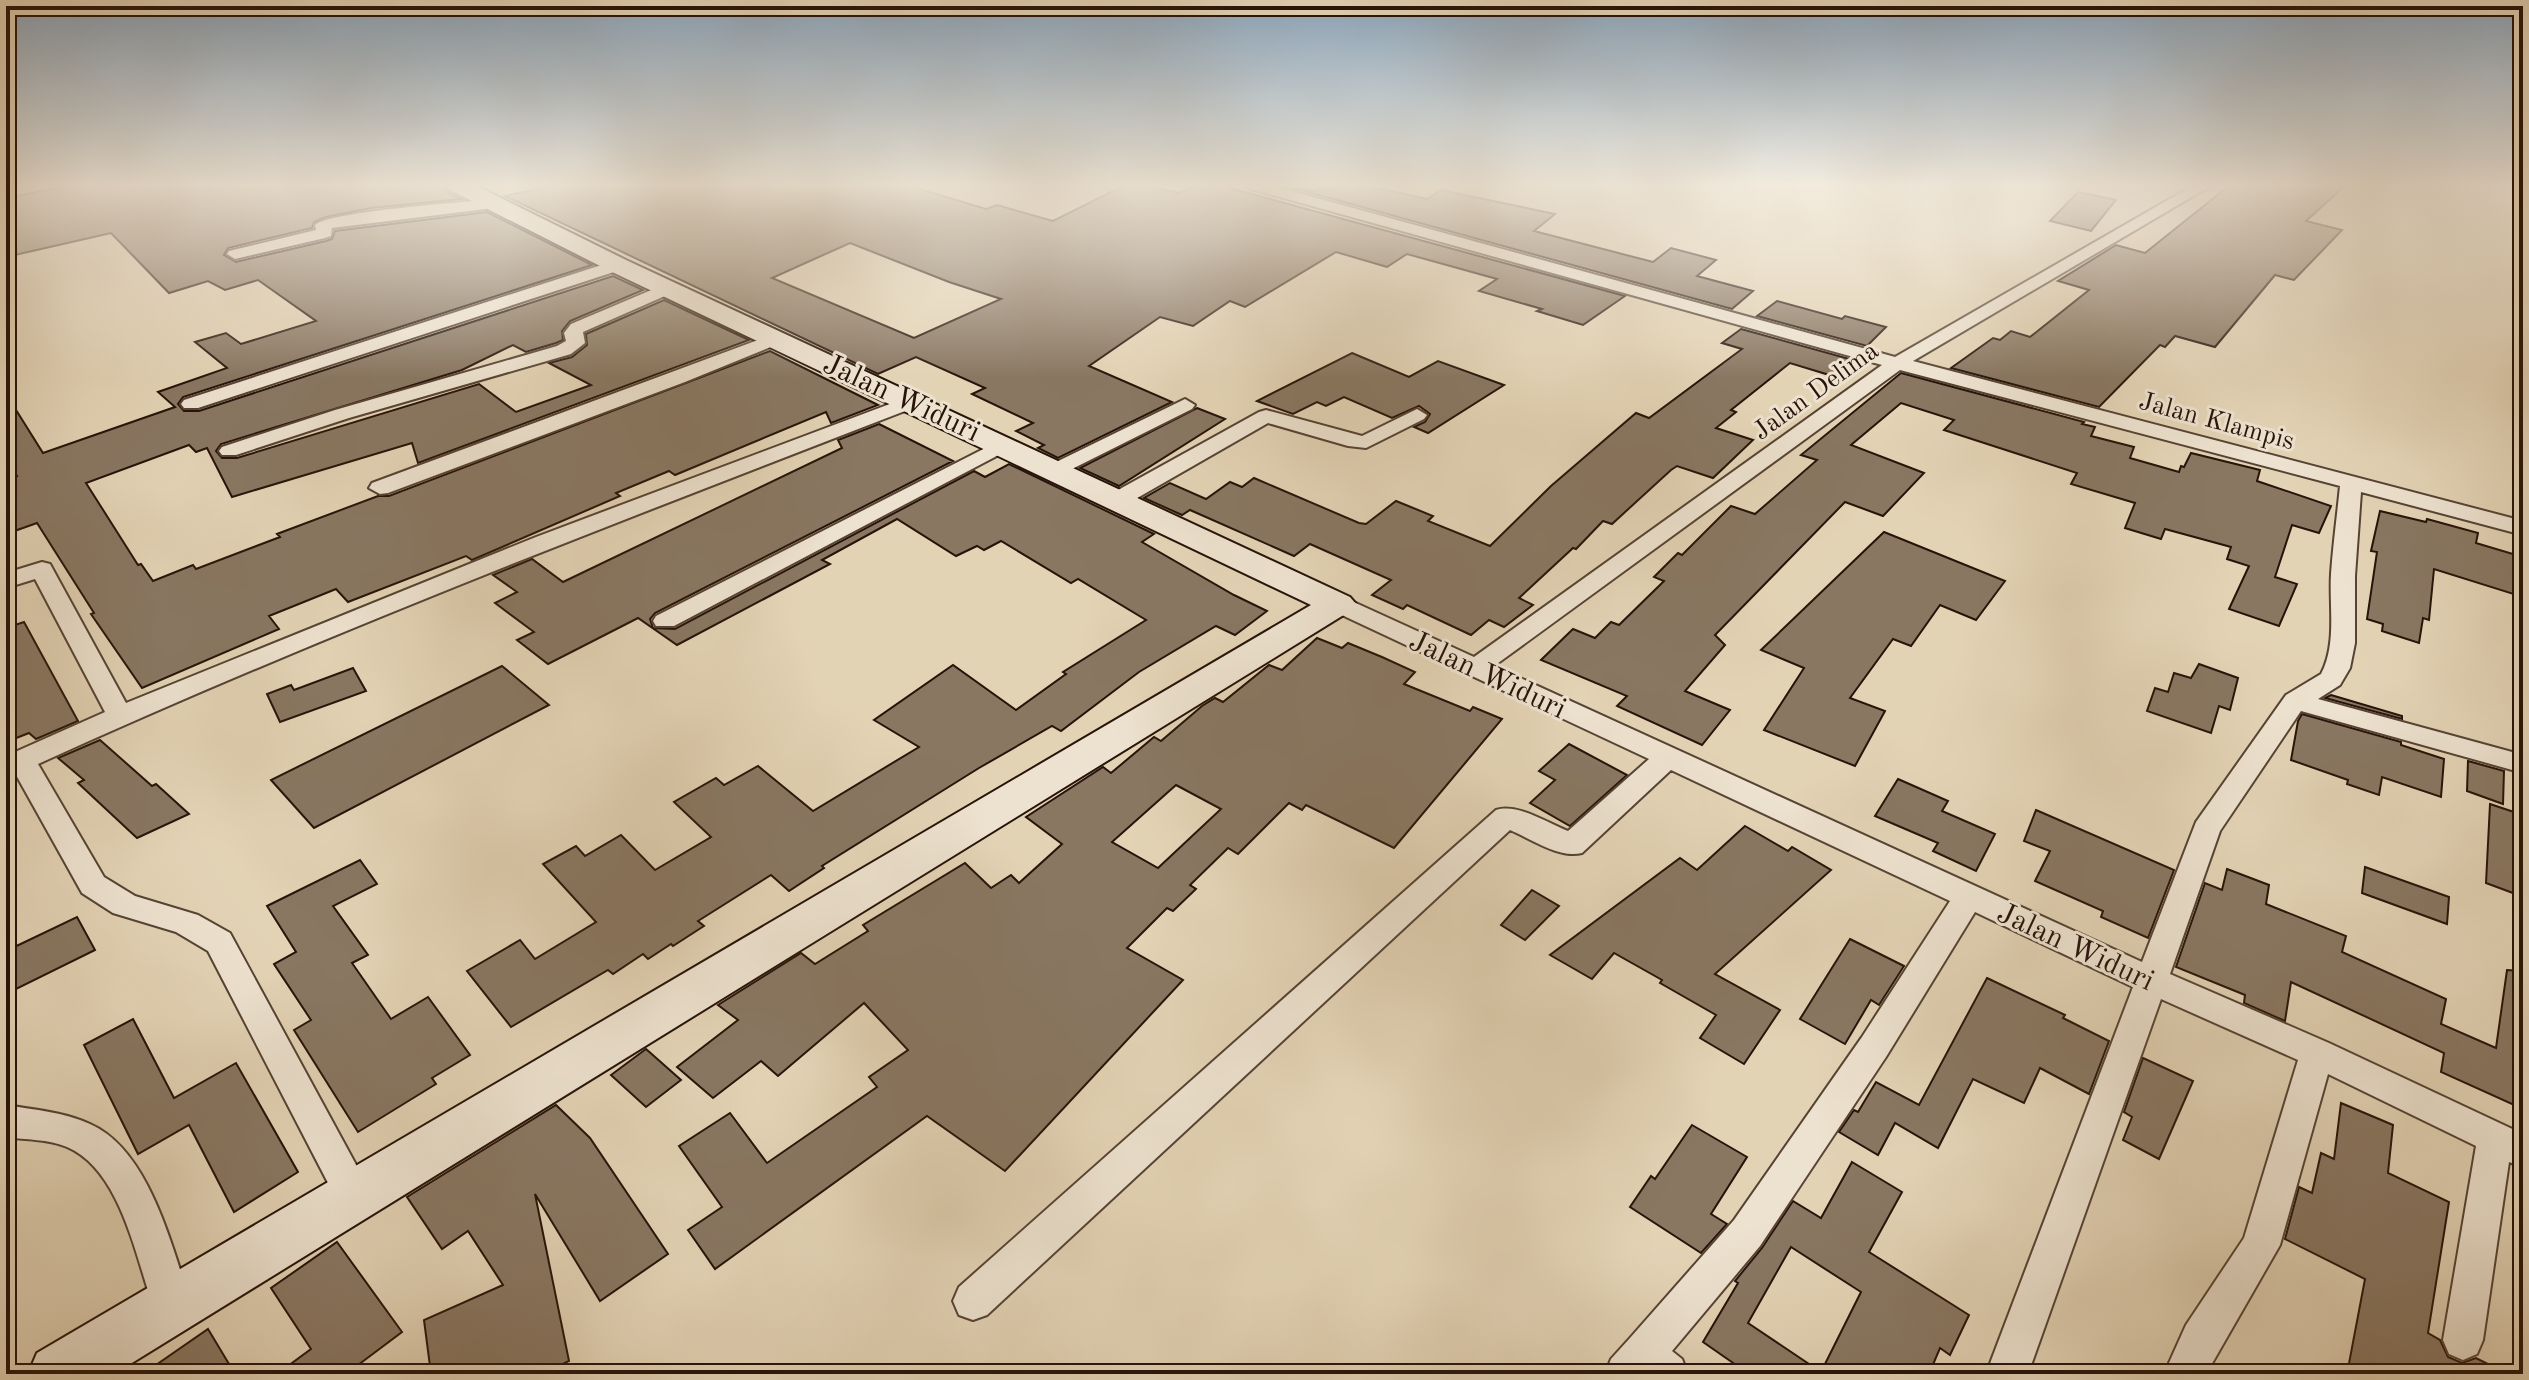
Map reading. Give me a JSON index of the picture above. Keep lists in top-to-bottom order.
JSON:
{
  "streets": {
    "main road": ["Jalan Widuri"],
    "street": ["Jalan Delima", "Jalan Klampis"]
  },
  "crossings": [
    ["Jalan Delima", "Jalan Widuri"],
    ["Jalan Delima", "Jalan Klampis"]
  ]
}
